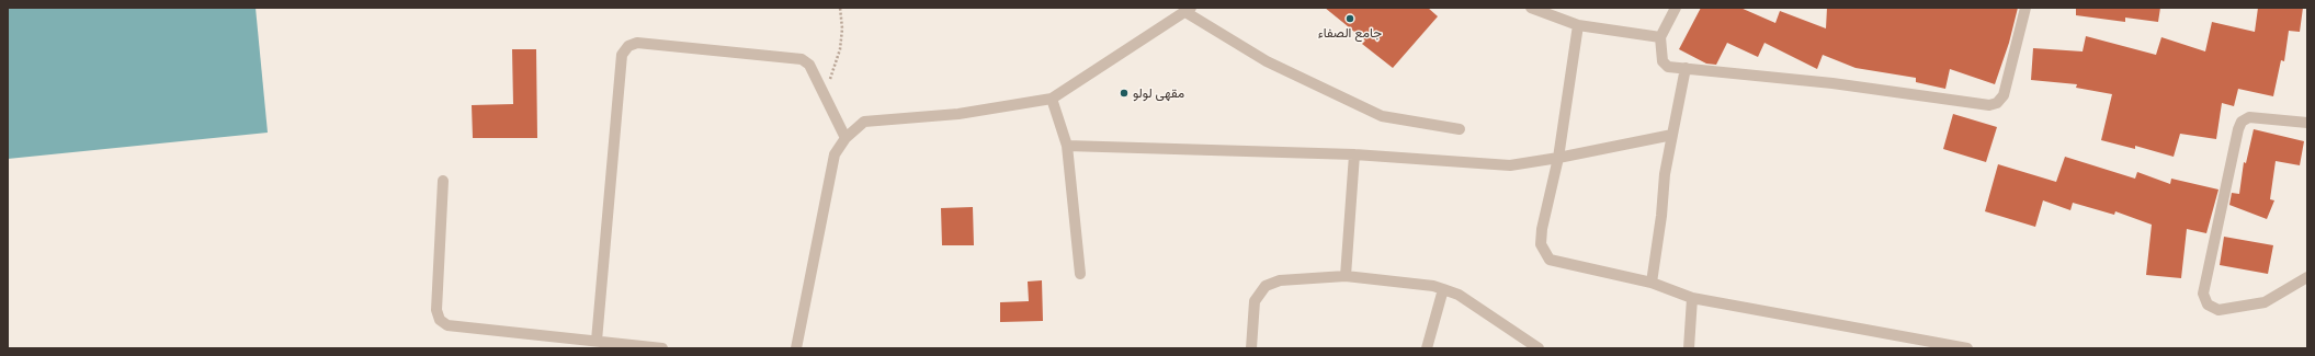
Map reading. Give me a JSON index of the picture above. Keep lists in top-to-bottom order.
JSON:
{
  "places": ["جامع الصفاء", "مقهى لولو"]
}
